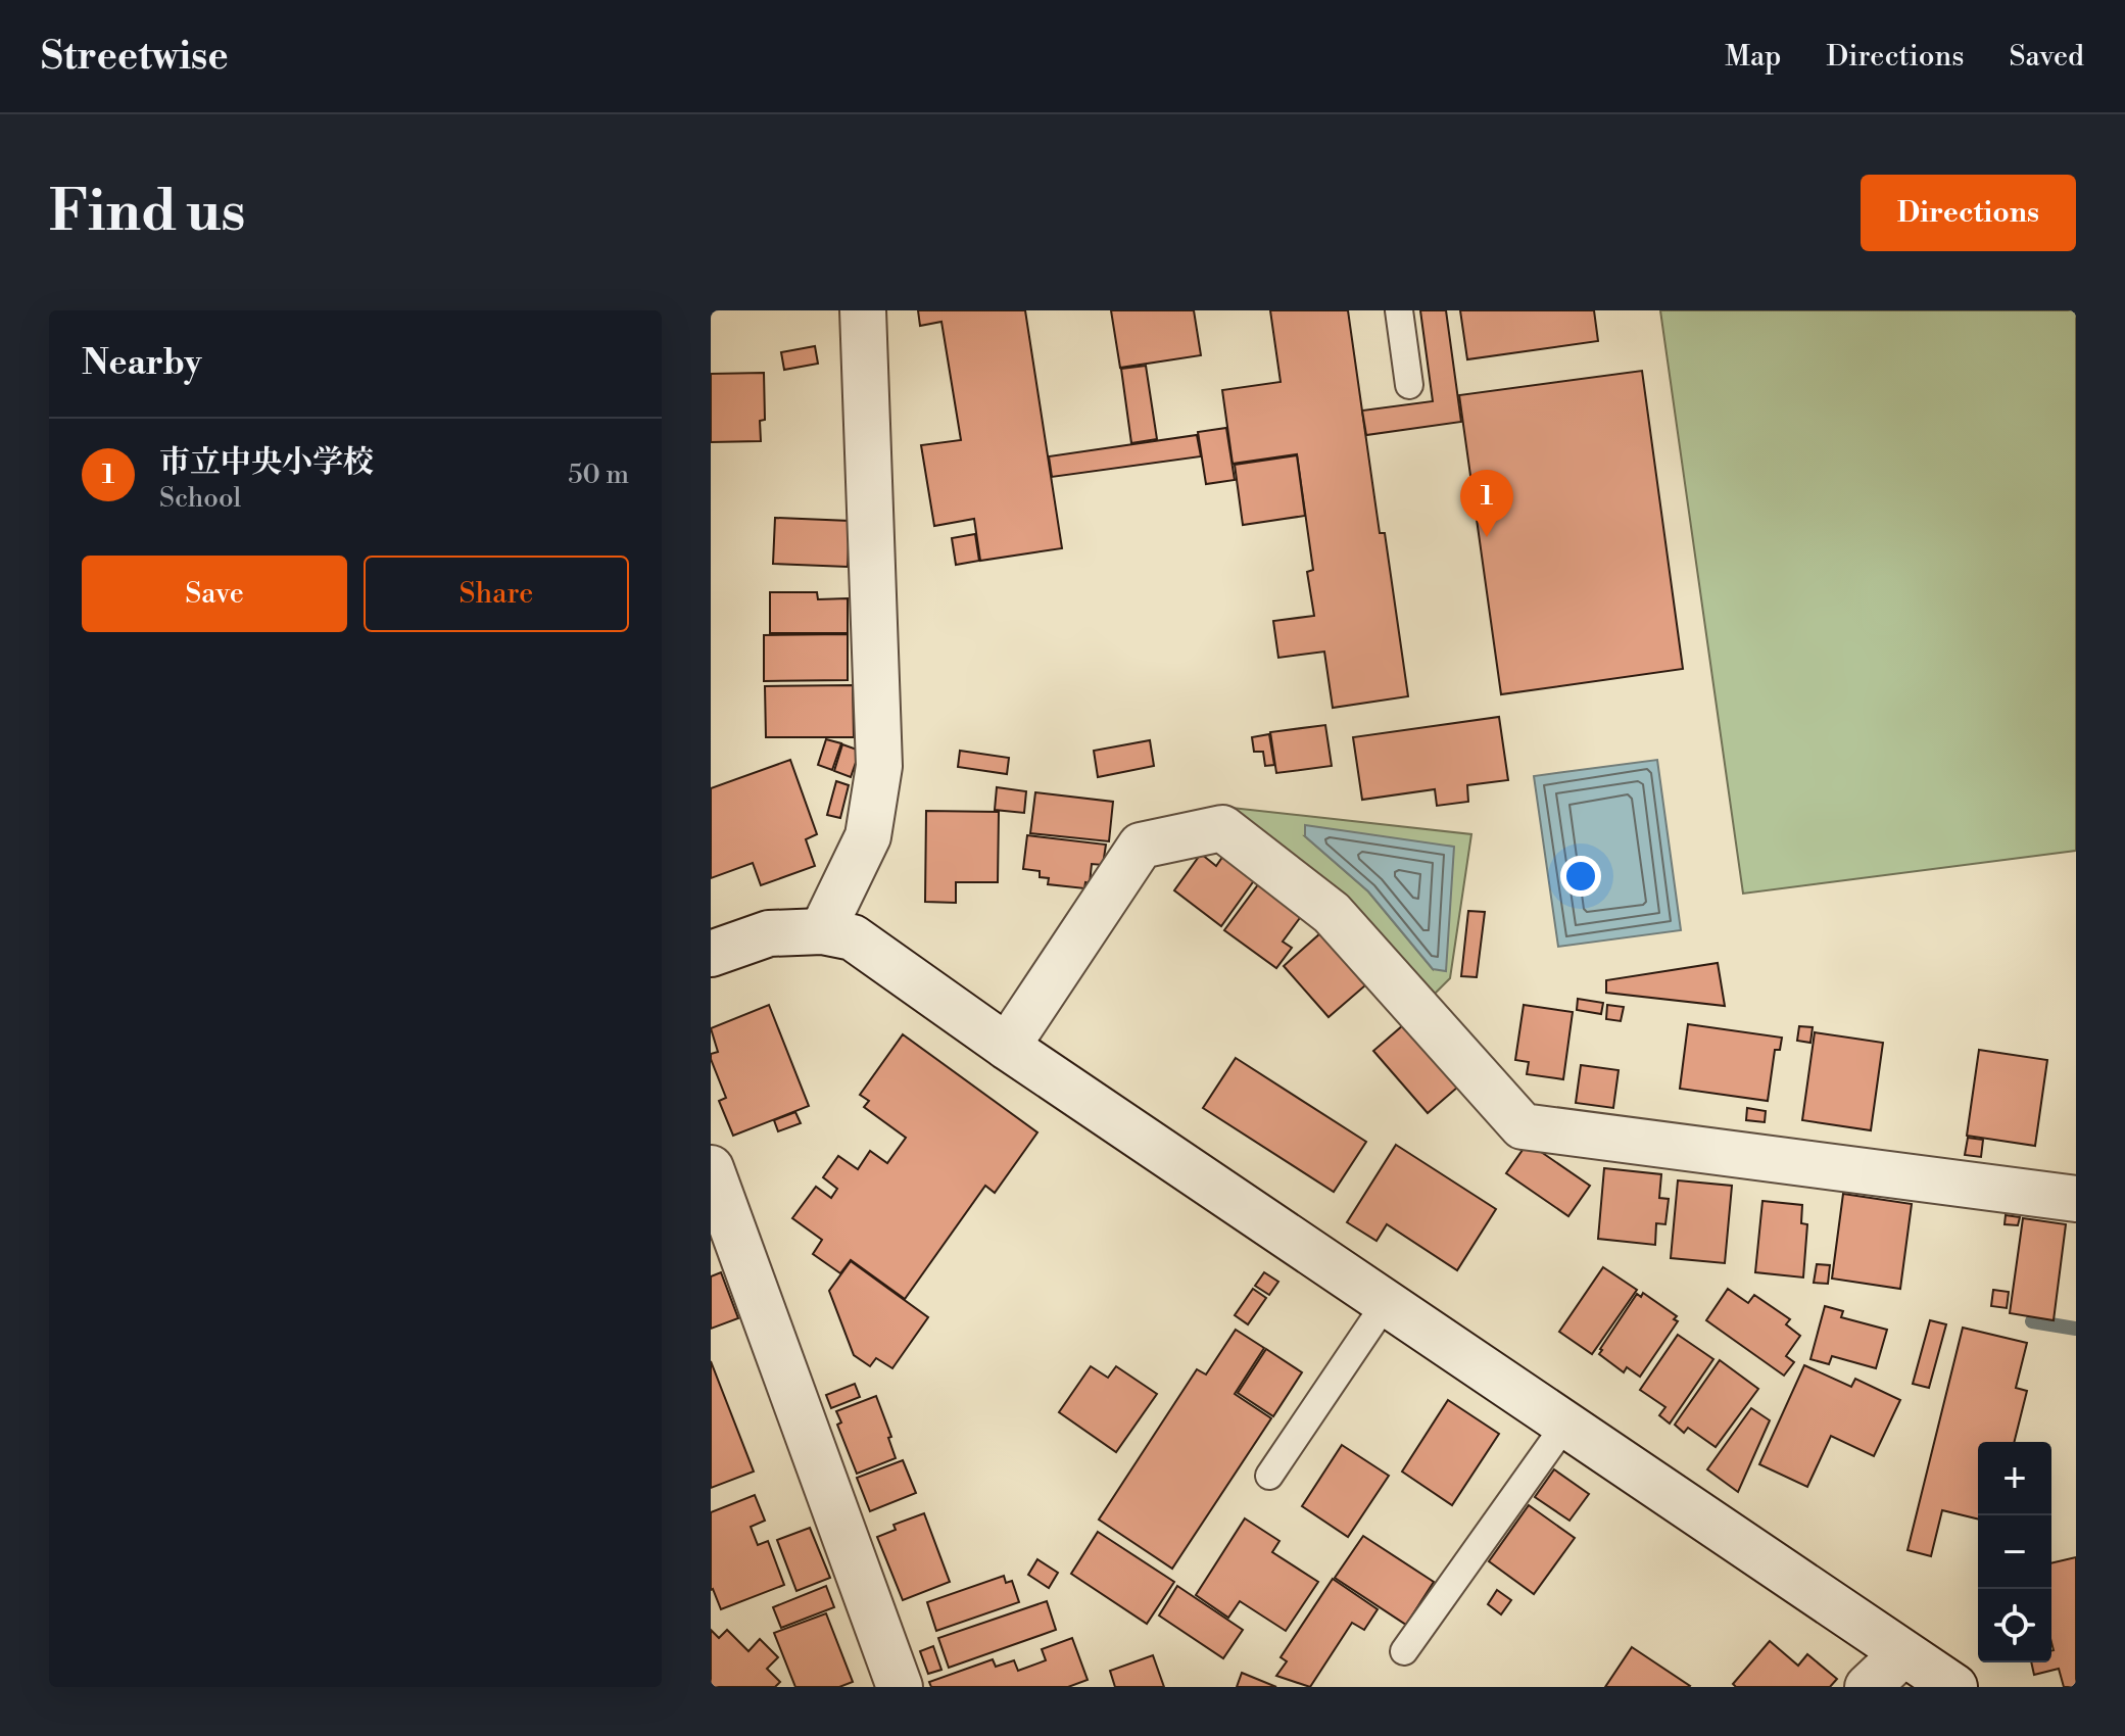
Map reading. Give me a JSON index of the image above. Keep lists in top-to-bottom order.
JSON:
{
  "page": {
    "header": "Streetwise",
    "nav": ["Map", "Directions", "Saved"],
    "buttons": [
      "Directions",
      ["Save", "Share"]
    ],
    "title": "Find us",
    "heading": "Nearby",
    "list": [
      {
        "mark": "1",
        "name": "市立中央小学校",
        "note": "School",
        "value": "50 m"
      }
    ],
    "pins": "1",
    "map_buttons": ["+", "−"]
  }
}
